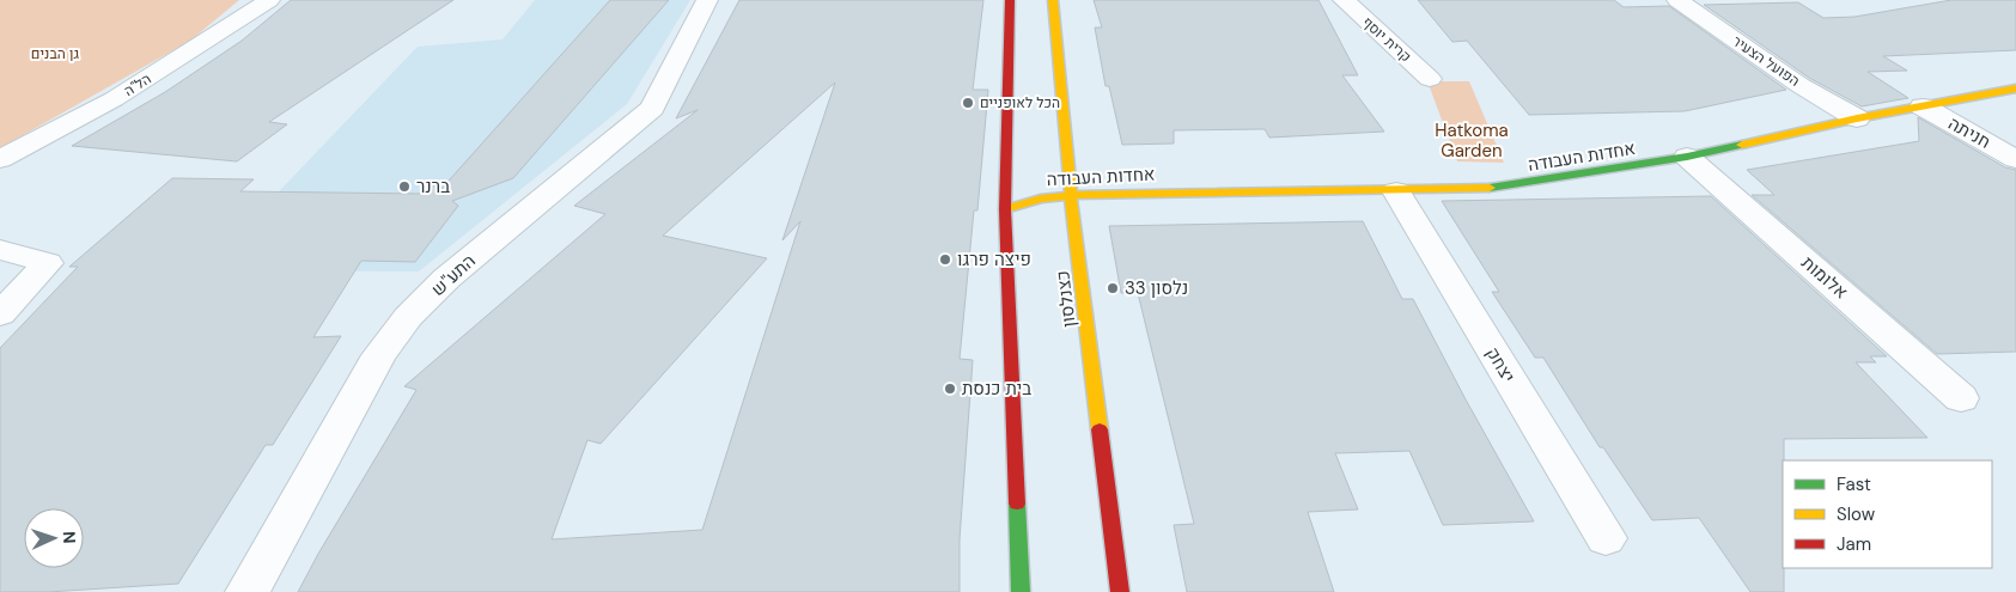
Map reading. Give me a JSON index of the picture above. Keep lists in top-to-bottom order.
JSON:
{
  "streets": {
    "street": [
      "קרית יוסף",
      "הפועל הצעיר",
      "הל\"ה",
      "חניתה",
      "אחדות העבודה",
      "התע\"ש",
      "אלומות",
      "כצנלסון",
      "יצחק"
    ]
  },
  "crossings": [
    ["הפועל הצעיר", "אחדות העבודה"],
    ["חניתה", "אחדות העבודה"],
    ["אחדות העבודה", "אלומות"],
    ["אחדות העבודה", "כצנלסון"],
    ["אחדות העבודה", "יצחק"]
  ],
  "parks": ["גן הבנים", "Hatkoma Garden"],
  "places": [
    "הכל לאופניים",
    "ברנר",
    "פיצה פרגו",
    "נלסון 33",
    "בית כנסת"
  ],
  "legend": ["Fast", "Slow", "Jam"],
  "north": "right"
}
